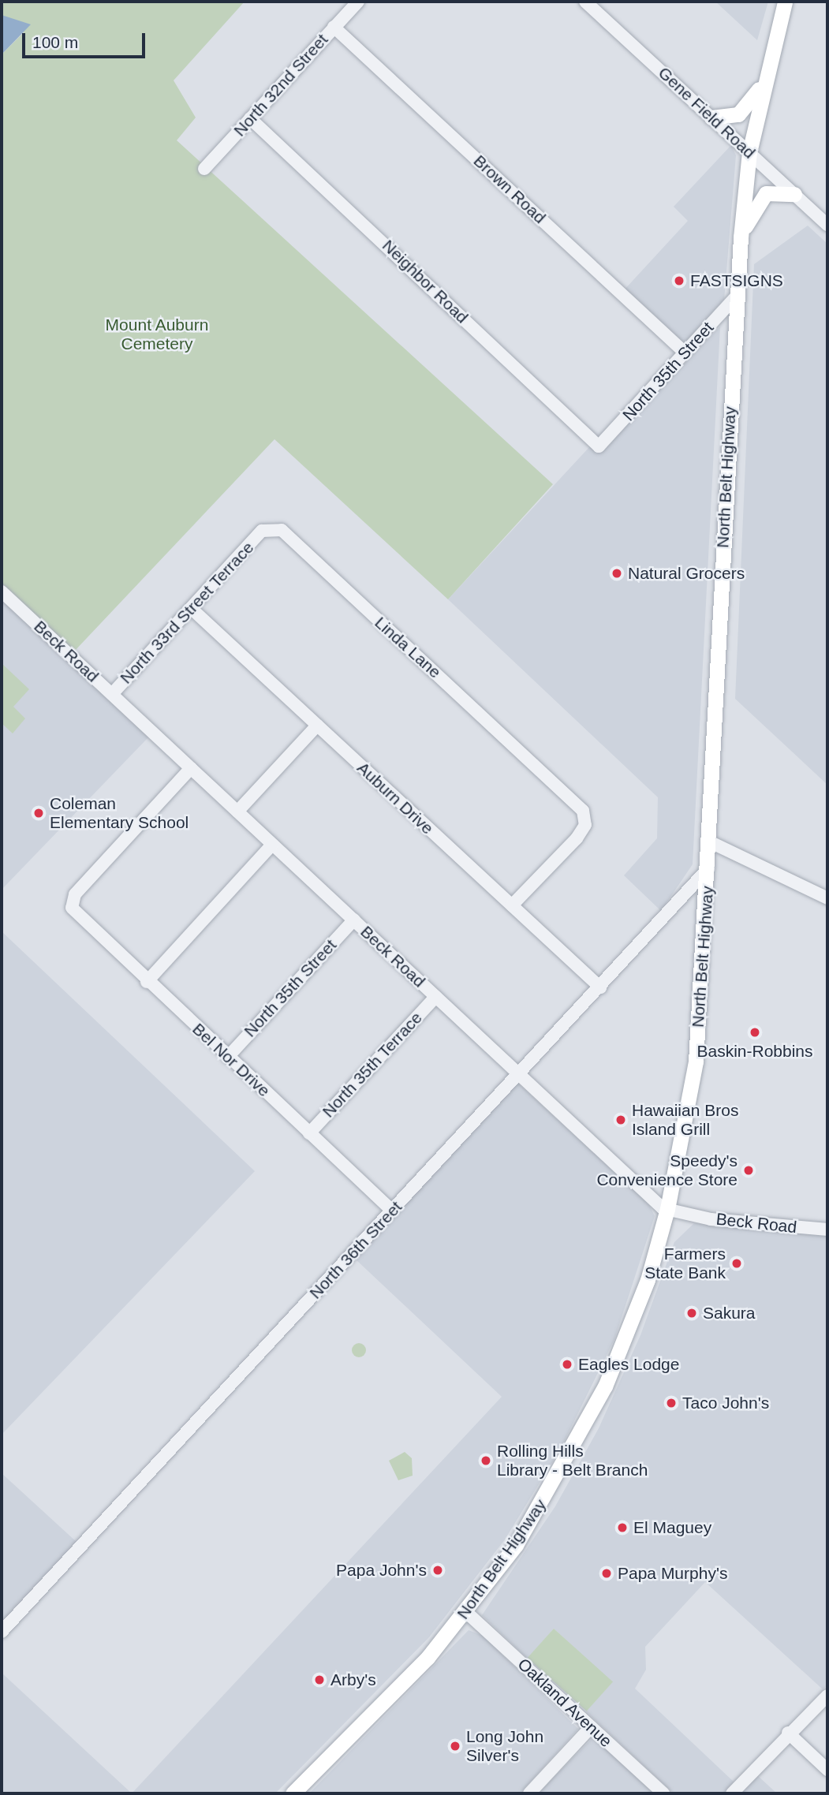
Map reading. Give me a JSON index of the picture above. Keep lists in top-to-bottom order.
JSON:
{
  "streets": {
    "main road": ["North Belt Highway"],
    "street": [
      "North 32nd Street",
      "Gene Field Road",
      "Brown Road",
      "Neighbor Road",
      "North 35th Street",
      "North 33rd Street Terrace",
      "Linda Lane",
      "Beck Road",
      "Auburn Drive",
      "Bel Nor Drive",
      "North 35th Terrace",
      "North 36th Street",
      "Oakland Avenue"
    ]
  },
  "crossings": [
    ["North 32nd Street", "Brown Road"],
    ["North 32nd Street", "Neighbor Road"],
    ["Gene Field Road", "North Belt Highway"],
    ["Brown Road", "North 35th Street"],
    ["Neighbor Road", "North 35th Street"],
    ["North 35th Street", "North Belt Highway"],
    ["North 35th Street", "Beck Road"],
    ["North 35th Street", "Bel Nor Drive"],
    ["North Belt Highway", "Beck Road"],
    ["North Belt Highway", "North 36th Street"],
    ["North Belt Highway", "Oakland Avenue"],
    ["North 33rd Street Terrace", "Linda Lane"],
    ["North 33rd Street Terrace", "Beck Road"],
    ["North 33rd Street Terrace", "Auburn Drive"],
    ["Linda Lane", "Auburn Drive"],
    ["Beck Road", "Bel Nor Drive"],
    ["Beck Road", "North 35th Terrace"],
    ["Beck Road", "North 36th Street"],
    ["Auburn Drive", "North 36th Street"],
    ["Bel Nor Drive", "North 35th Terrace"],
    ["Bel Nor Drive", "North 36th Street"]
  ],
  "parks": ["Mount Auburn Cemetery"],
  "places": [
    "FASTSIGNS",
    "Natural Grocers",
    "Coleman Elementary School",
    "Baskin-Robbins",
    "Hawaiian Bros Island Grill",
    "Speedy's Convenience Store",
    "Farmers State Bank",
    "Sakura",
    "Eagles Lodge",
    "Taco John's",
    "Rolling Hills Library - Belt Branch",
    "El Maguey",
    "Papa John's",
    "Papa Murphy's",
    "Arby's",
    "Long John Silver's"
  ],
  "scale_bar": "100 m"
}
